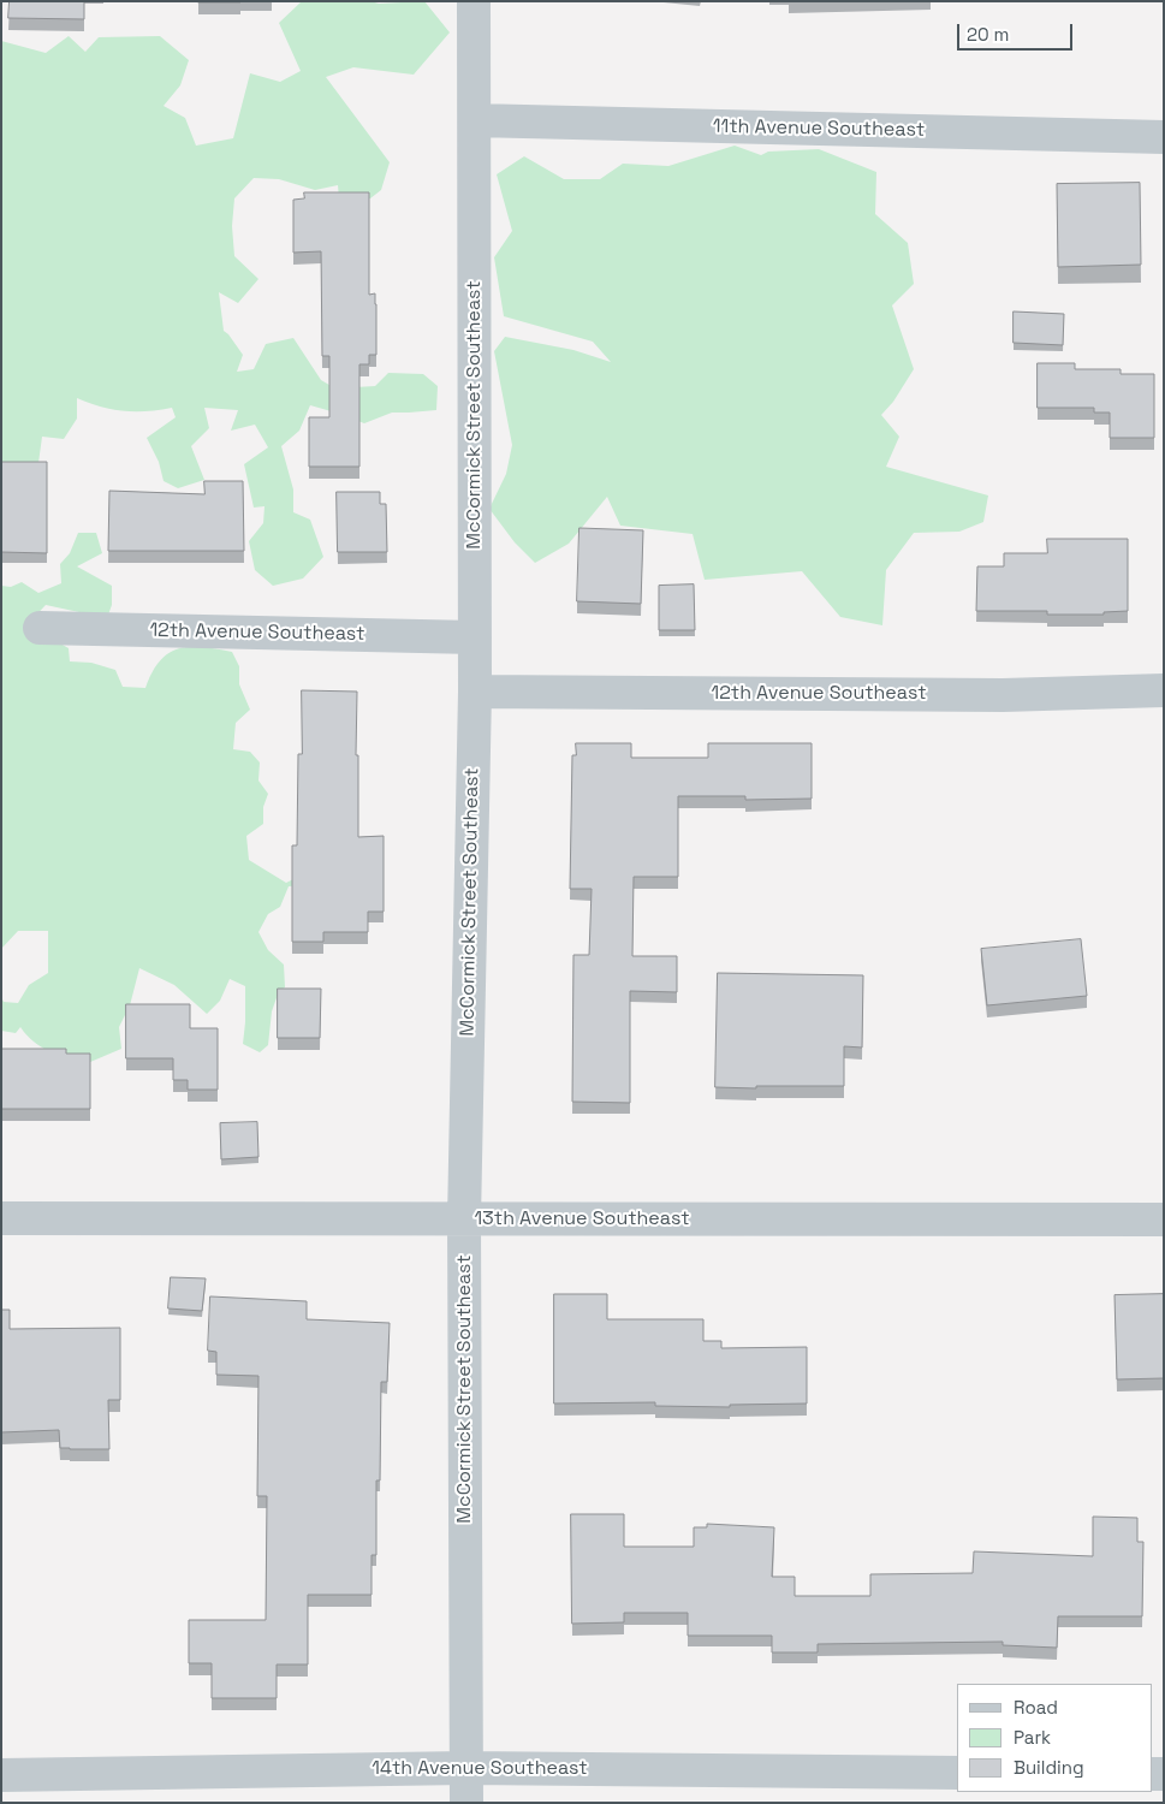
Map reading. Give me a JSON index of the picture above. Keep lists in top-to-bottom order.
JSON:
{
  "streets": {
    "street": [
      "11th Avenue Southeast",
      "McCormick Street Southeast",
      "12th Avenue Southeast",
      "13th Avenue Southeast",
      "14th Avenue Southeast"
    ]
  },
  "crossings": [
    ["11th Avenue Southeast", "McCormick Street Southeast"],
    ["McCormick Street Southeast", "12th Avenue Southeast"],
    ["McCormick Street Southeast", "13th Avenue Southeast"],
    ["McCormick Street Southeast", "14th Avenue Southeast"]
  ],
  "legend": ["Road", "Park", "Building"],
  "scale_bar": "20 m"
}
